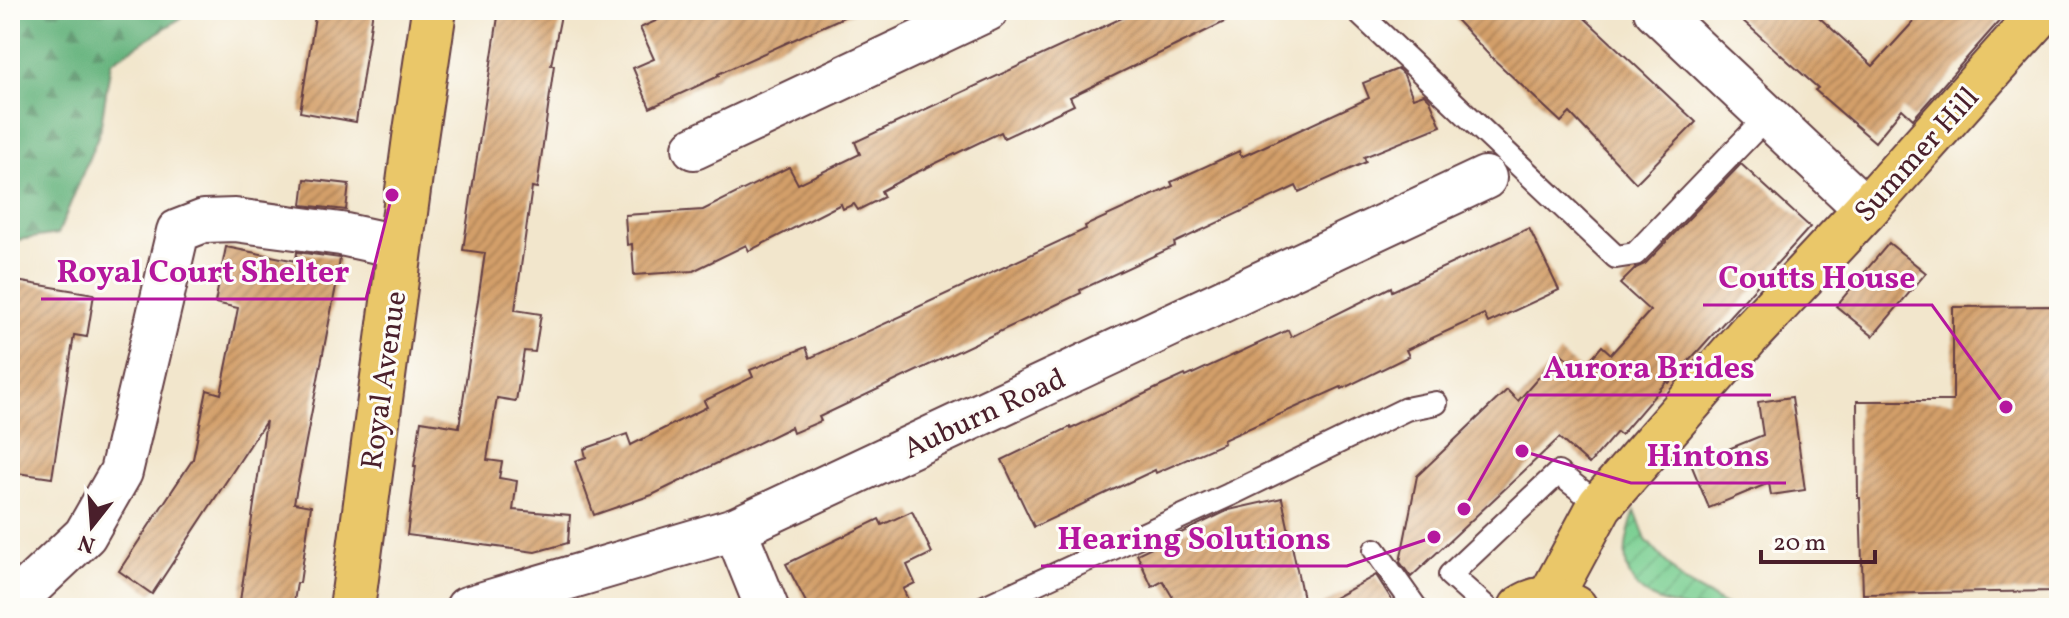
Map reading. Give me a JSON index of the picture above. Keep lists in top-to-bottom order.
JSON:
{
  "streets": {
    "main road": ["Summer Hill", "Royal Avenue"],
    "street": ["Auburn Road"]
  },
  "places": [
    "Royal Court Shelter",
    "Coutts House",
    "Hintons",
    "Aurora Brides",
    "Hearing Solutions"
  ],
  "scale_bar": "20 m",
  "north": "bottom"
}
